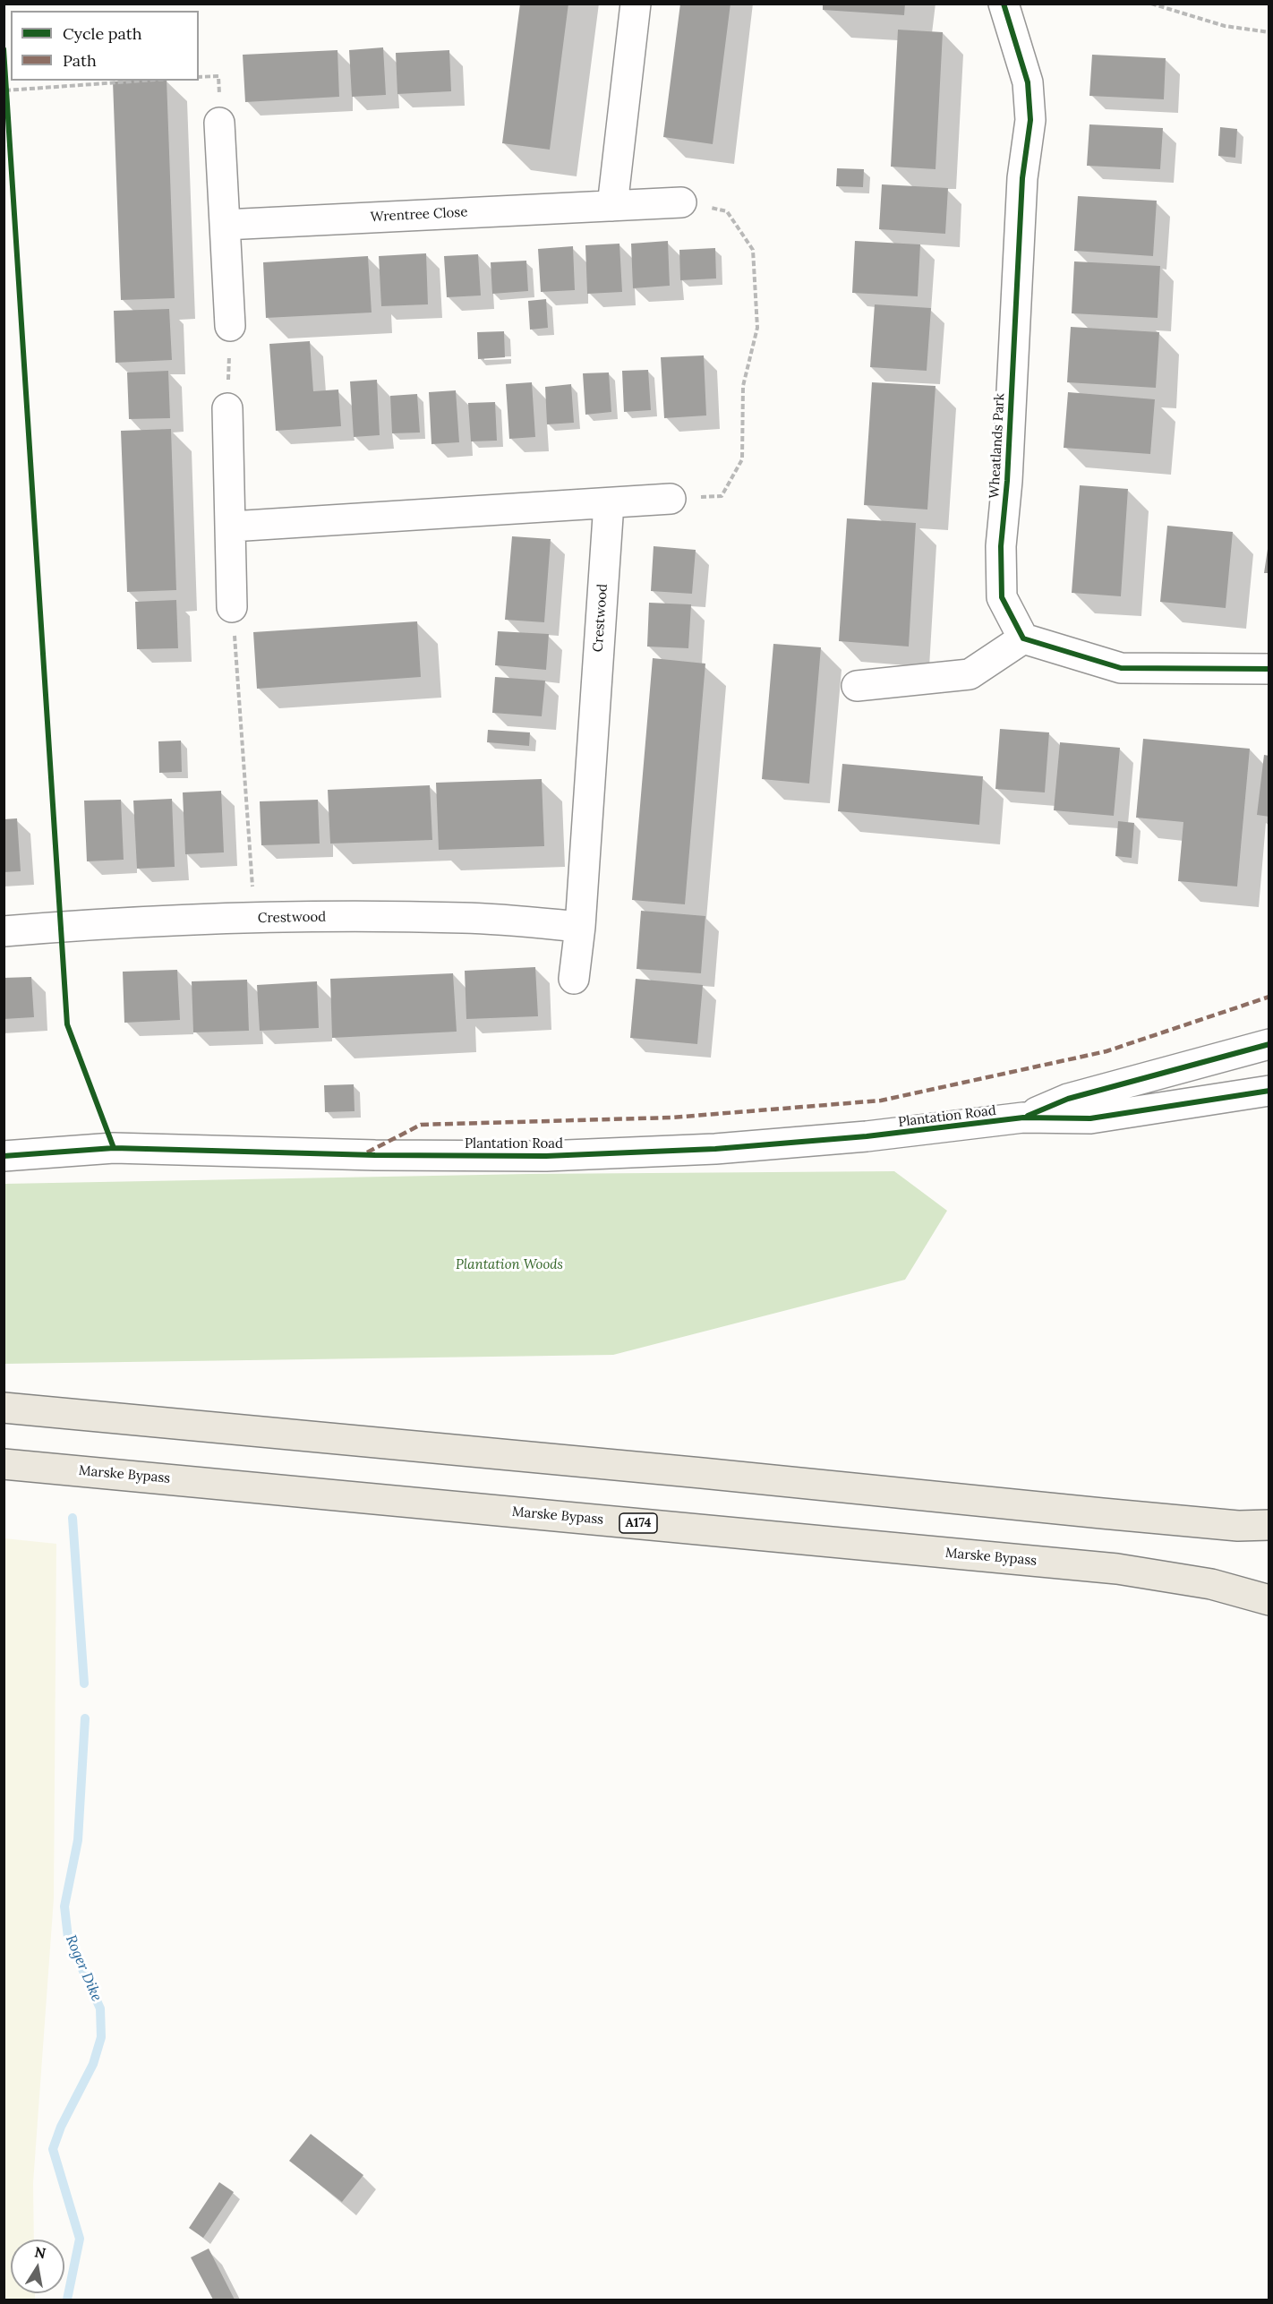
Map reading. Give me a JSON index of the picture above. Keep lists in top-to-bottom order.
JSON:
{
  "streets": {
    "main road": ["Marske Bypass", "A174"],
    "street": [
      "Wrentree Close",
      "Wheatlands Park",
      "Crestwood",
      "Plantation Road"
    ]
  },
  "water": ["Roger Dike"],
  "parks": ["Plantation Woods"],
  "legend": ["Cycle path", "Path"],
  "north": "top"
}
